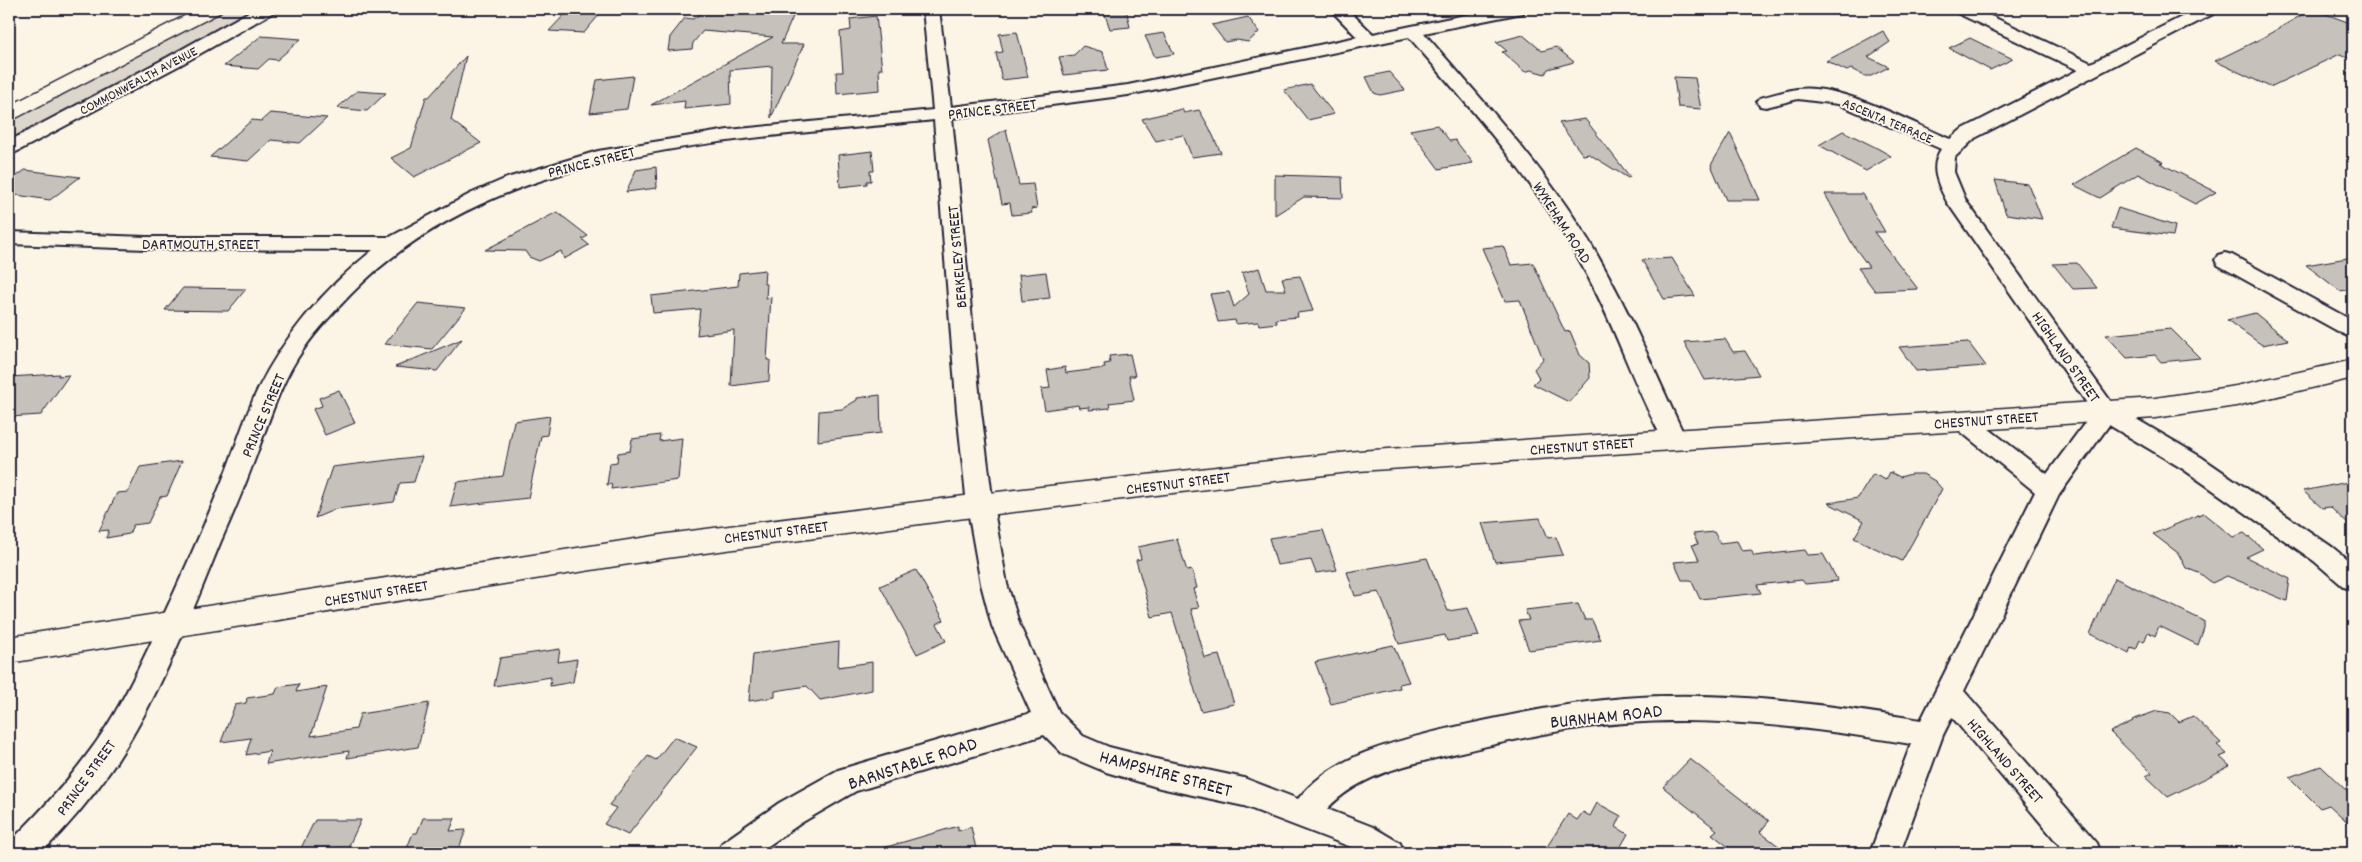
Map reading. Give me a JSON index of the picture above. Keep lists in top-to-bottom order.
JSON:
{
  "streets": {
    "main road": ["COMMONWEALTH AVENUE", "CHESTNUT STREET"],
    "street": [
      "PRINCE STREET",
      "ASCENTA TERRACE",
      "WYKEHAM ROAD",
      "DARTMOUTH STREET",
      "BERKELEY STREET",
      "HIGHLAND STREET",
      "BURNHAM ROAD",
      "BARNSTABLE ROAD",
      "HAMPSHIRE STREET"
    ]
  },
  "crossings": [
    ["PRINCE STREET", "WYKEHAM ROAD"],
    ["PRINCE STREET", "DARTMOUTH STREET"],
    ["PRINCE STREET", "BERKELEY STREET"],
    ["PRINCE STREET", "CHESTNUT STREET"],
    ["ASCENTA TERRACE", "HIGHLAND STREET"],
    ["WYKEHAM ROAD", "CHESTNUT STREET"],
    ["BERKELEY STREET", "CHESTNUT STREET"],
    ["BERKELEY STREET", "HAMPSHIRE STREET"],
    ["HIGHLAND STREET", "CHESTNUT STREET"],
    ["CHESTNUT STREET", "HAMPSHIRE STREET"],
    ["BURNHAM ROAD", "HAMPSHIRE STREET"],
    ["BARNSTABLE ROAD", "HAMPSHIRE STREET"]
  ]
}
